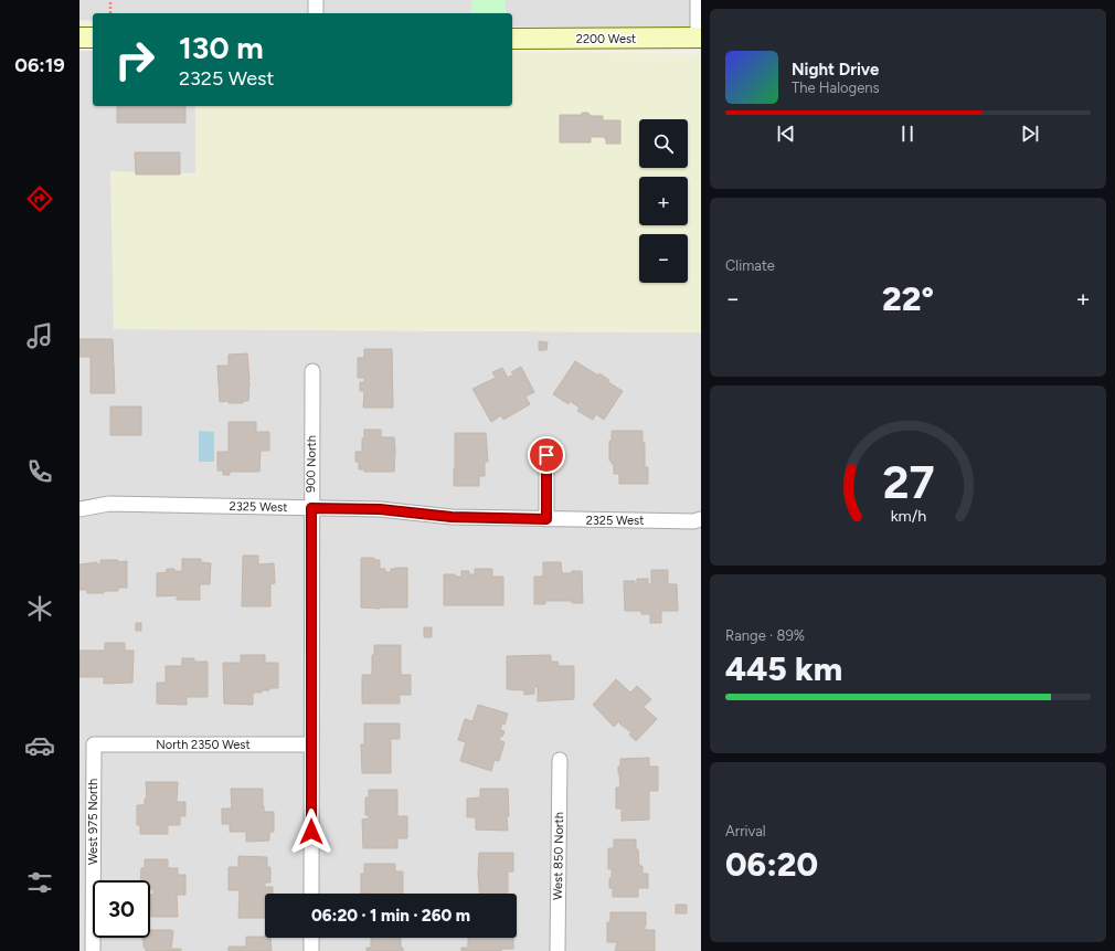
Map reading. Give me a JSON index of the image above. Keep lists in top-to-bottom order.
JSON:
{
  "streets": {
    "street": [
      "2200 West",
      "900 North",
      "2325 West",
      "North 2350 West",
      "West 975 North",
      "West 850 North"
    ]
  },
  "crossings": [
    ["900 North", "2325 West"],
    ["900 North", "North 2350 West"],
    ["North 2350 West", "West 975 North"]
  ],
  "page": {
    "tabs": "06:19",
    "turn": ["130 m", "2325 West"],
    "song": ["Night Drive", "The Halogens"],
    "map_buttons": ["+", "−"],
    "tile": [
      "Climate",
      ["Range · 89%", "445 km"],
      ["Arrival", "06:20"]
    ],
    "heat": ["−", "22°", "+"],
    "limit": "30",
    "trip": "06:20 · 1 min · 260 m",
    "gauge": ["27", "km/h"]
  }
}
